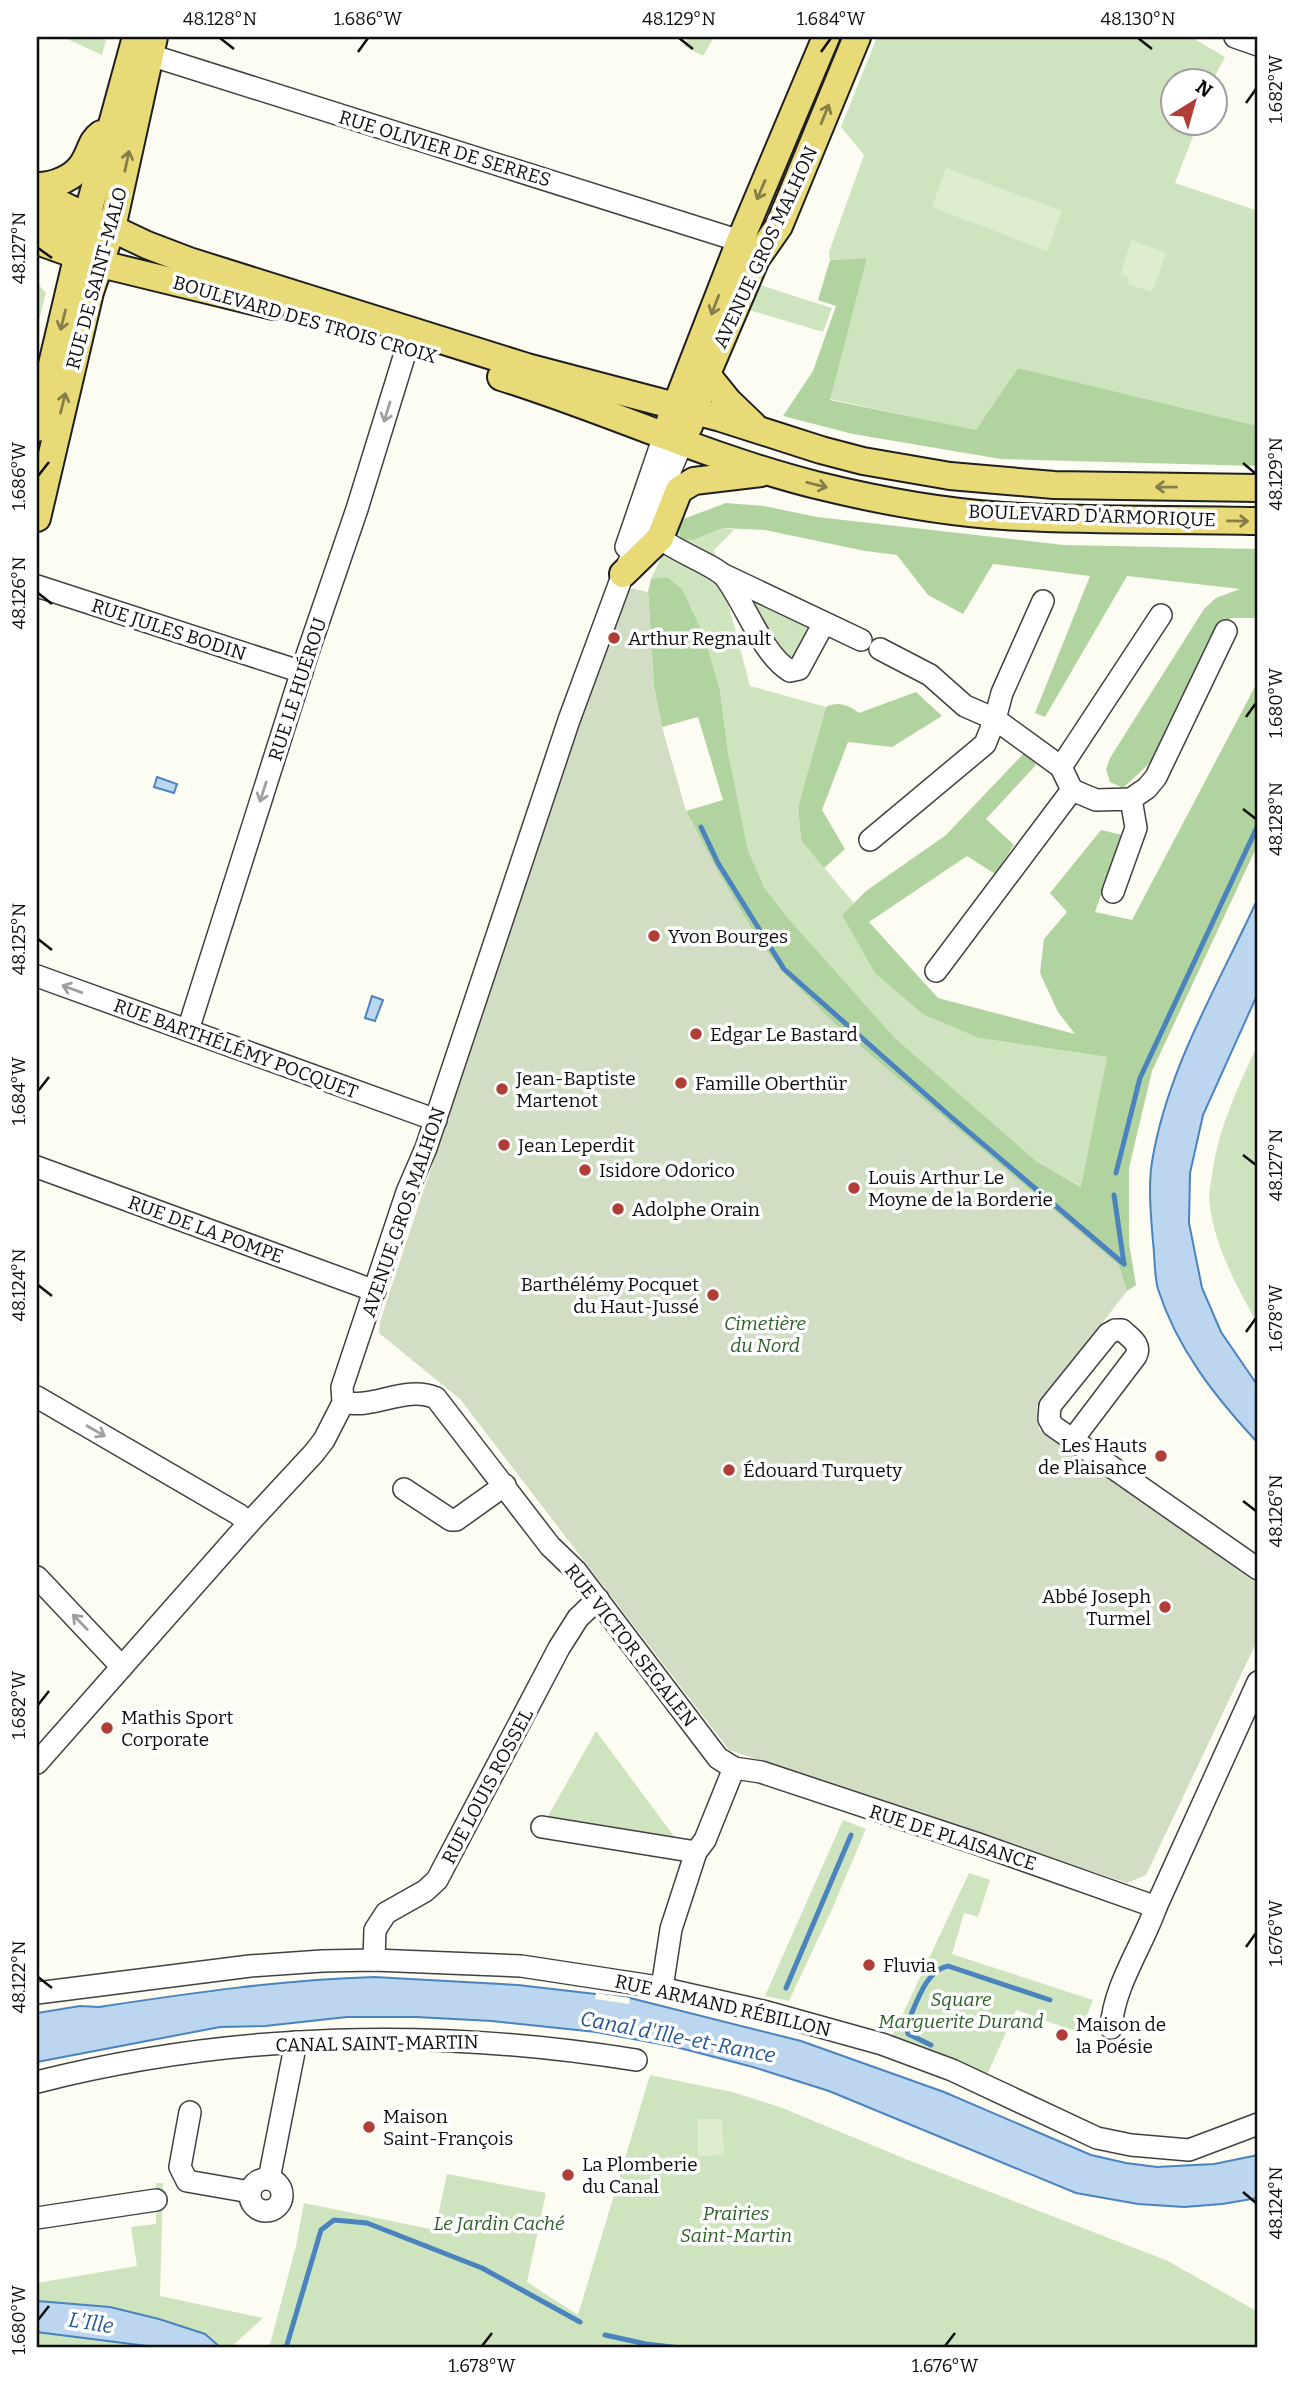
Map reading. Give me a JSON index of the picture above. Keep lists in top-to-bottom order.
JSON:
{
  "streets": {
    "main road": [
      "AVENUE GROS MALHON",
      "RUE DE SAINT-MALO",
      "BOULEVARD DES TROIS CROIX",
      "BOULEVARD D'ARMORIQUE"
    ],
    "street": [
      "RUE OLIVIER DE SERRES",
      "RUE JULES BODIN",
      "RUE LE HUÉROU",
      "RUE BARTHÉLÉMY POCQUET",
      "RUE DE LA POMPE",
      "RUE VICTOR SEGALEN",
      "RUE LOUIS ROSSEL",
      "RUE DE PLAISANCE",
      "RUE ARMAND RÉBILLON",
      "CANAL SAINT-MARTIN"
    ]
  },
  "crossings": [
    ["RUE OLIVIER DE SERRES", "AVENUE GROS MALHON"],
    ["RUE OLIVIER DE SERRES", "RUE DE SAINT-MALO"],
    ["AVENUE GROS MALHON", "BOULEVARD DES TROIS CROIX"],
    ["AVENUE GROS MALHON", "BOULEVARD D'ARMORIQUE"],
    ["AVENUE GROS MALHON", "RUE BARTHÉLÉMY POCQUET"],
    ["AVENUE GROS MALHON", "RUE DE LA POMPE"],
    ["AVENUE GROS MALHON", "RUE VICTOR SEGALEN"],
    ["RUE DE SAINT-MALO", "BOULEVARD DES TROIS CROIX"],
    ["BOULEVARD DES TROIS CROIX", "BOULEVARD D'ARMORIQUE"],
    ["BOULEVARD DES TROIS CROIX", "RUE LE HUÉROU"],
    ["RUE JULES BODIN", "RUE LE HUÉROU"],
    ["RUE LE HUÉROU", "RUE BARTHÉLÉMY POCQUET"],
    ["RUE VICTOR SEGALEN", "RUE LOUIS ROSSEL"],
    ["RUE VICTOR SEGALEN", "RUE DE PLAISANCE"],
    ["RUE LOUIS ROSSEL", "RUE ARMAND RÉBILLON"]
  ],
  "one_way": ["RUE LE HUÉROU", "RUE BARTHÉLÉMY POCQUET"],
  "water": ["Canal d'Ille-et-Rance", "L'Ille"],
  "parks": [
    "Cimetière du Nord",
    "Square Marguerite Durand",
    "Prairies Saint-Martin",
    "Le Jardin Caché"
  ],
  "places": [
    "Arthur Regnault",
    "Yvon Bourges",
    "Edgar Le Bastard",
    "Famille Oberthür",
    "Jean-Baptiste Martenot",
    "Jean Leperdit",
    "Isidore Odorico",
    "Louis Arthur Le Moyne de la Borderie",
    "Adolphe Orain",
    "Barthélémy Pocquet du Haut-Jussé",
    "Les Hauts de Plaisance",
    "Édouard Turquety",
    "Abbé Joseph Turmel",
    "Mathis Sport Corporate",
    "Fluvia",
    "Maison de la Poésie",
    "Maison Saint-François",
    "La Plomberie du Canal"
  ],
  "north": "top right",
  "coordinates": [
    "48.128°N",
    "1.686°W",
    "48.129°N",
    "1.684°W",
    "48.130°N",
    "1.682°W",
    "48.127°N",
    "48.126°N",
    "1.680°W",
    "48.125°N",
    "48.124°N",
    "1.678°W",
    "1.676°W",
    "48.122°N"
  ]
}
